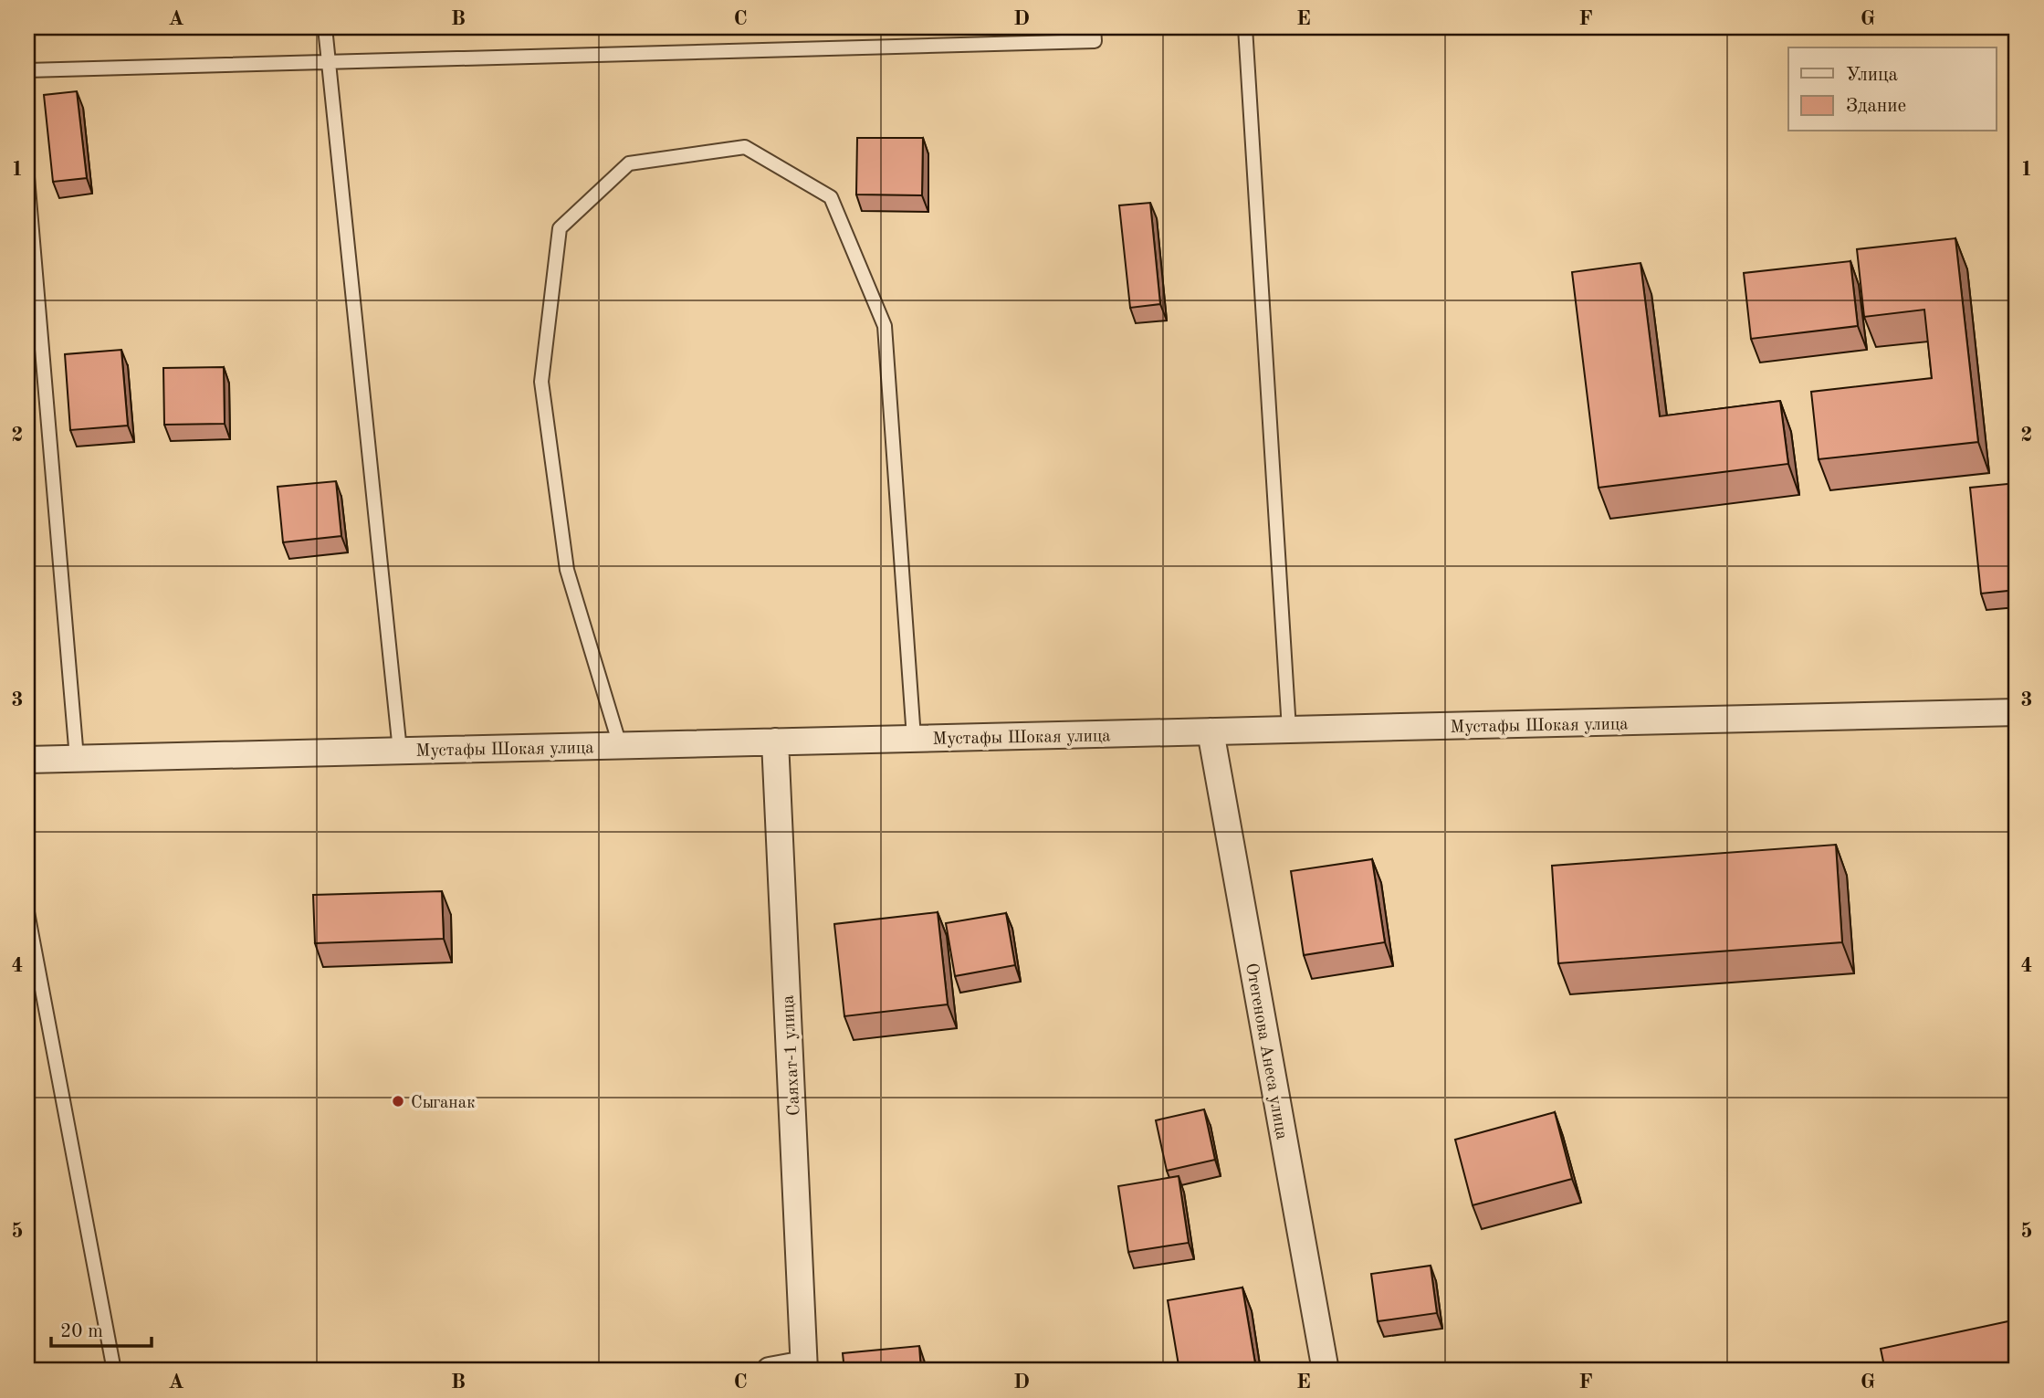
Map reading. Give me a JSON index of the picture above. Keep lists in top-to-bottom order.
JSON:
{
  "streets": {
    "street": ["Мустафы Шокая улица", "Отегенова Анеса улица", "Саяхат-1 улица"]
  },
  "crossings": [
    ["Мустафы Шокая улица", "Отегенова Анеса улица"],
    ["Мустафы Шокая улица", "Саяхат-1 улица"]
  ],
  "places": ["Сыганак"],
  "legend": ["Улица", "Здание"],
  "scale_bar": "20 m",
  "grid": {
    "columns": [
      "A",
      "B",
      "C",
      "D",
      "E",
      "F",
      "G"
    ],
    "rows": [
      "1",
      "2",
      "3",
      "4",
      "5"
    ]
  }
}
